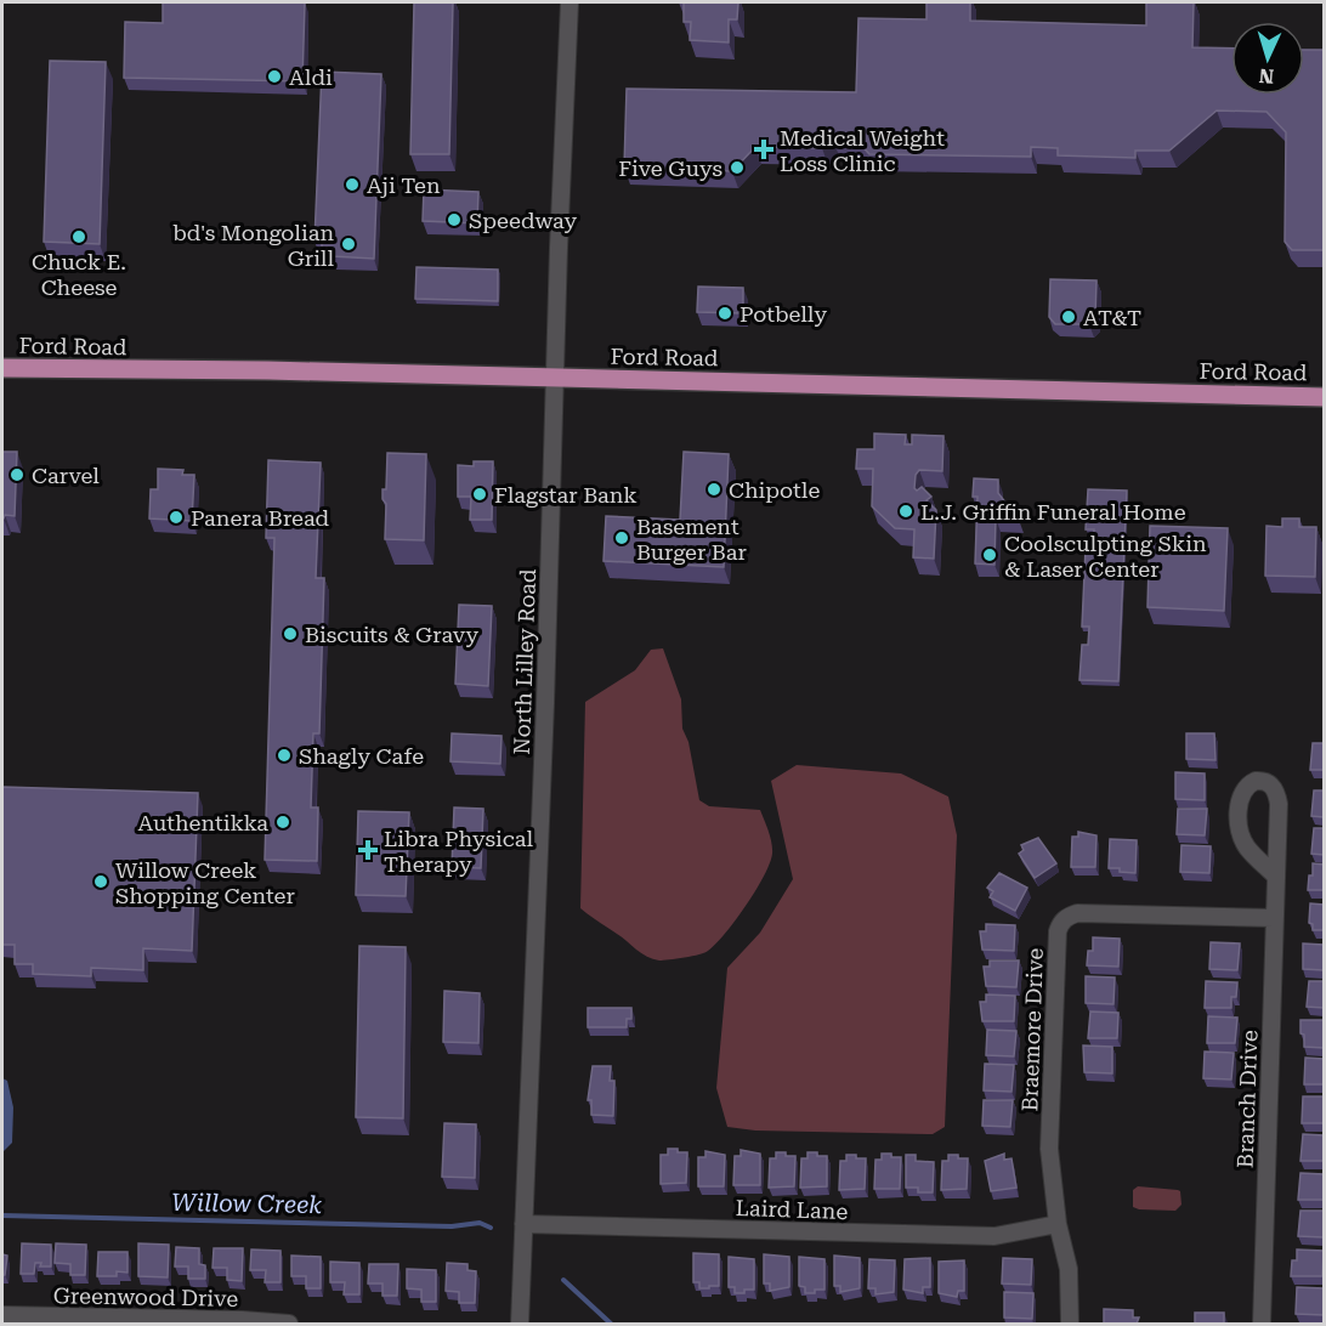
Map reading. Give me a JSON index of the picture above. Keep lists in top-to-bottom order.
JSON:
{
  "streets": {
    "main road": ["Ford Road"],
    "street": [
      "North Lilley Road",
      "Braemore Drive",
      "Branch Drive",
      "Laird Lane",
      "Greenwood Drive"
    ]
  },
  "crossings": [
    ["Ford Road", "North Lilley Road"],
    ["North Lilley Road", "Laird Lane"],
    ["Braemore Drive", "Branch Drive"],
    ["Braemore Drive", "Laird Lane"]
  ],
  "water": ["Willow Creek"],
  "places": {
    "other": [
      "Aldi",
      "Five Guys",
      "Aji Ten",
      "Speedway",
      "Chuck E. Cheese",
      "bd's Mongolian Grill",
      "Potbelly",
      "AT&T",
      "Carvel",
      "Chipotle",
      "Flagstar Bank",
      "L.J. Griffin Funeral Home",
      "Panera Bread",
      "Basement Burger Bar",
      "Coolsculpting Skin & Laser Center",
      "Biscuits & Gravy",
      "Shagly Cafe",
      "Authentikka",
      "Willow Creek Shopping Center"
    ],
    "health": ["Medical Weight Loss Clinic", "Libra Physical Therapy"]
  },
  "north": "bottom"
}
